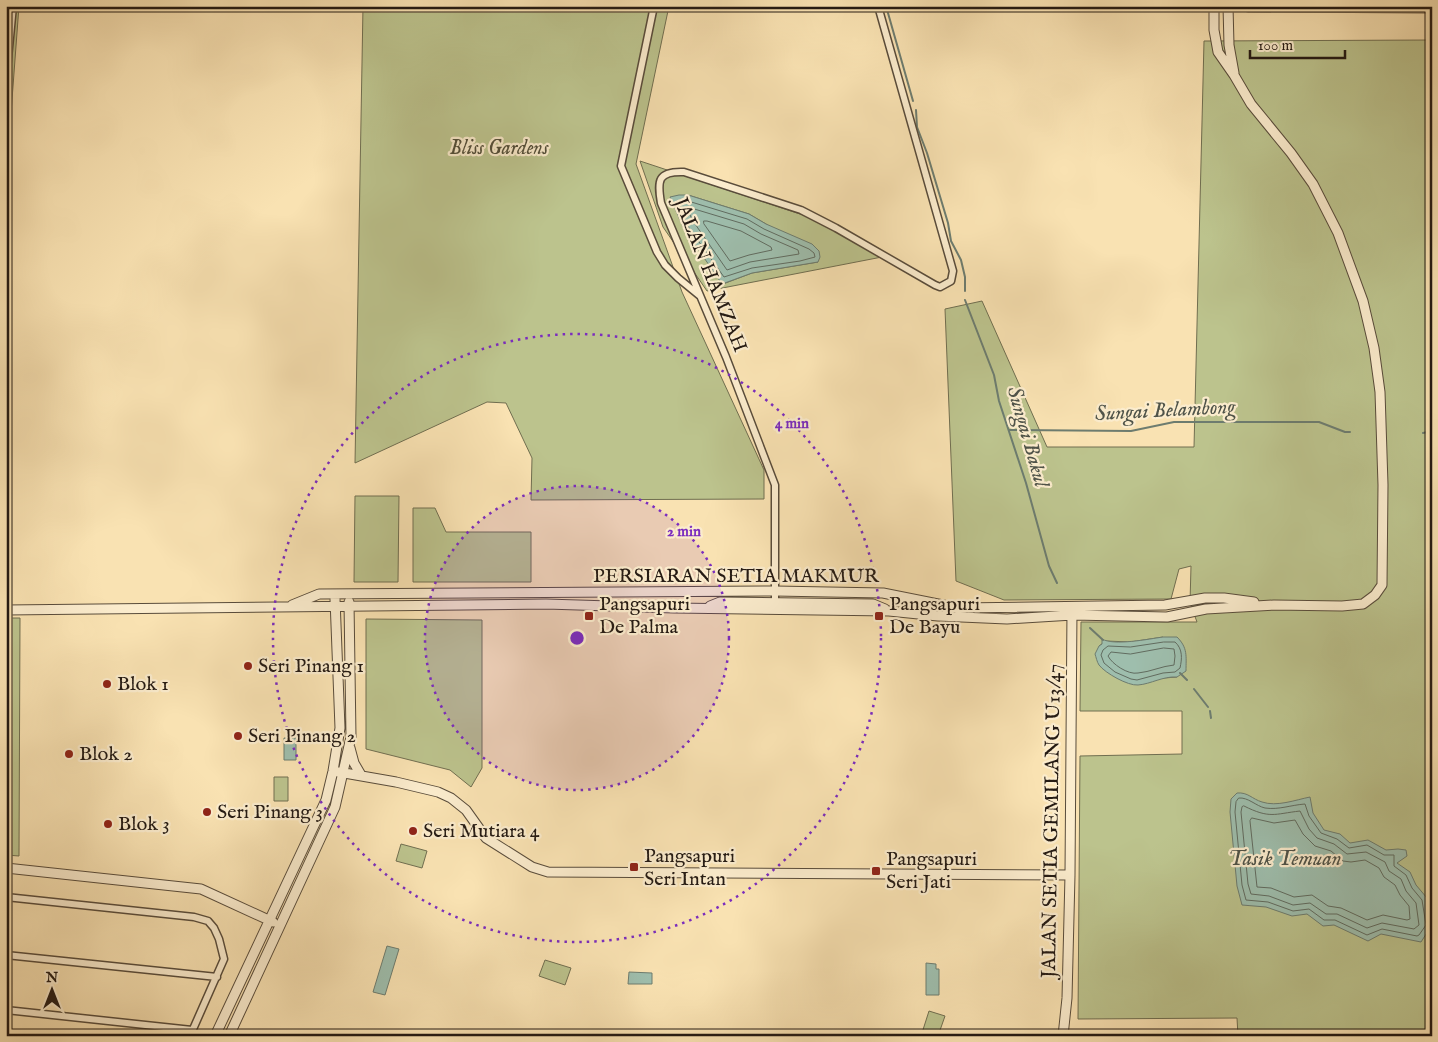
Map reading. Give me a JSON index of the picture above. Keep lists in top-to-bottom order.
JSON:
{
  "streets": {
    "street": ["JALAN HAMZAH", "PERSIARAN SETIA MAKMUR", "JALAN SETIA GEMILANG U13/47"]
  },
  "crossings": [
    ["JALAN HAMZAH", "PERSIARAN SETIA MAKMUR"],
    ["PERSIARAN SETIA MAKMUR", "JALAN SETIA GEMILANG U13/47"]
  ],
  "water": ["Sungai Belambong", "Sungai Bakul", "Tasik Temuan"],
  "parks": ["Bliss Gardens"],
  "places": {
    "transit": [
      "Pangsapuri De Palma",
      "Pangsapuri De Bayu",
      "Pangsapuri Seri Intan",
      "Pangsapuri Seri Jati"
    ],
    "other": [
      "Seri Pinang 1",
      "Blok 1",
      "Seri Pinang 2",
      "Blok 2",
      "Seri Pinang 3",
      "Blok 3",
      "Seri Mutiara 4"
    ]
  },
  "scale_bar": "100 m",
  "north": "top",
  "rings": ["4 min", "2 min"]
}
